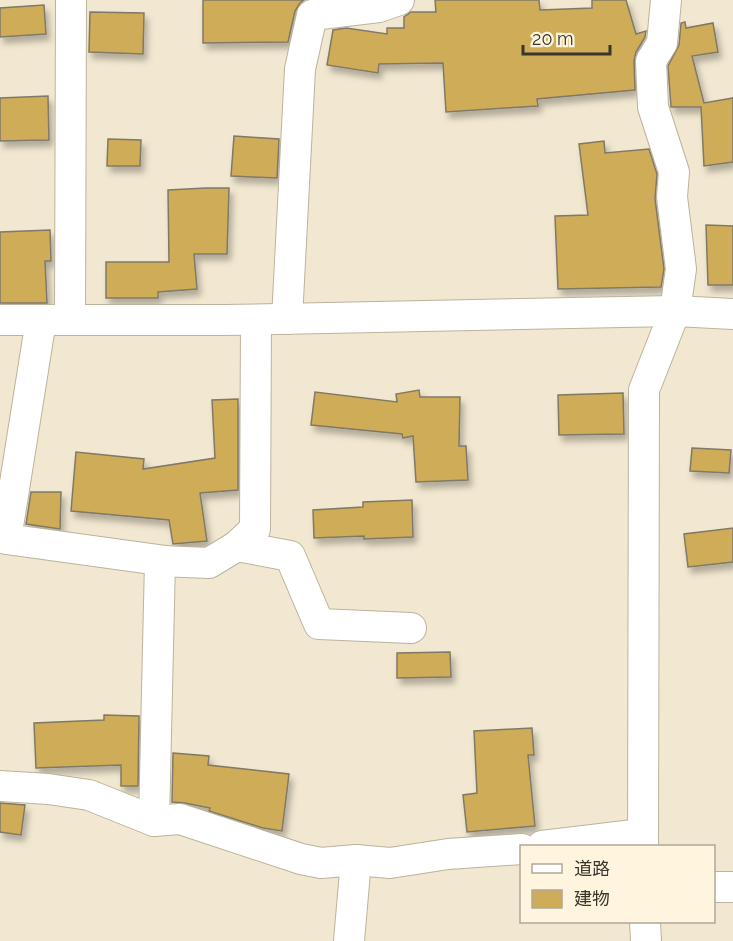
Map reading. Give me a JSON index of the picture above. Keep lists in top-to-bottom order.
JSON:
{
  "legend": ["道路", "建物"],
  "scale_bar": "20 m"
}
